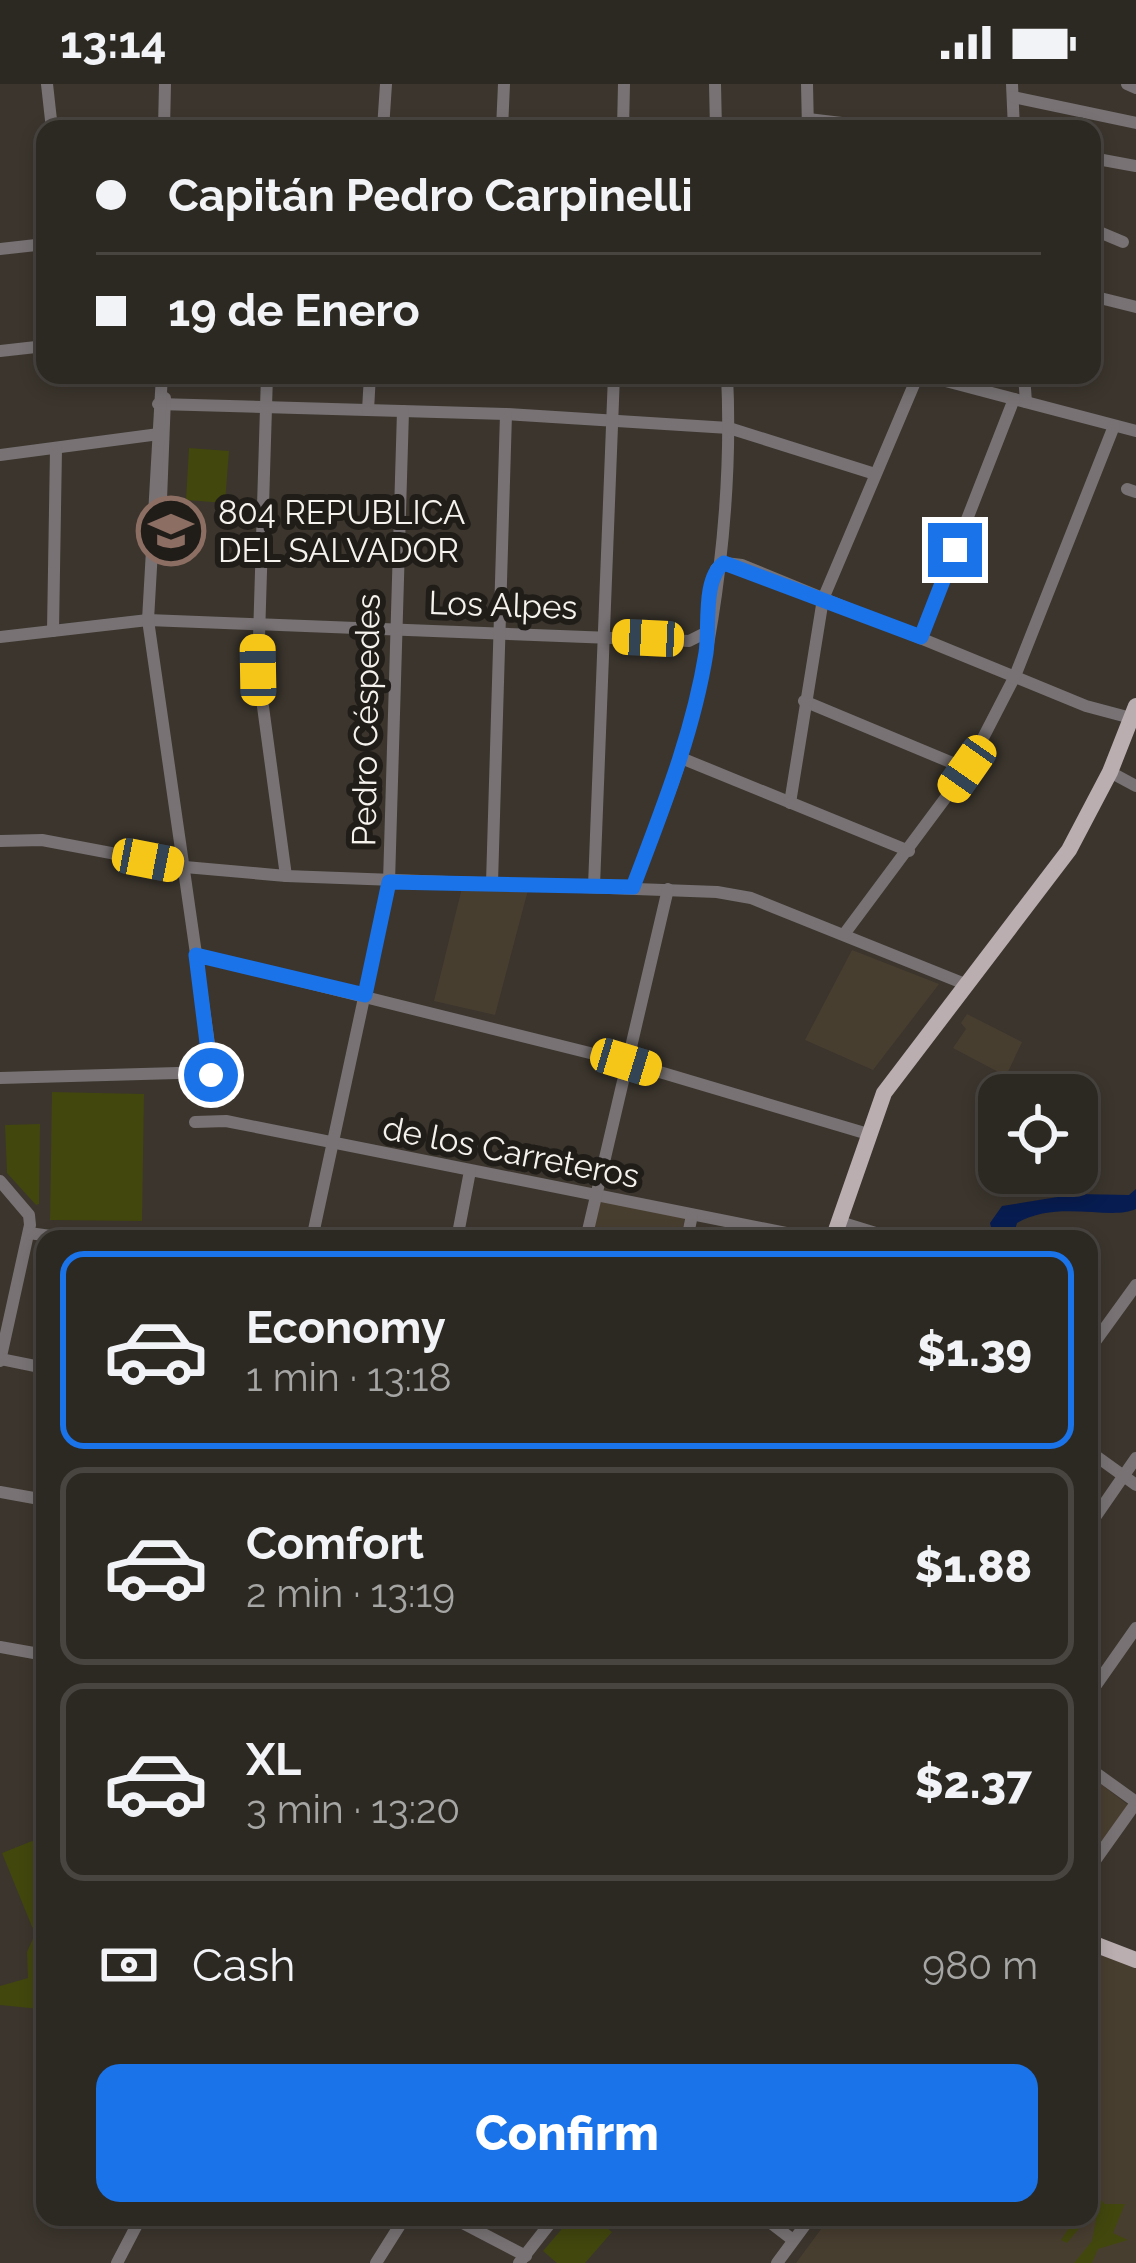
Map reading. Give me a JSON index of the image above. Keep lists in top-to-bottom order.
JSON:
{
  "streets": {
    "street": ["Los Alpes", "Pedro Céspedes", "de los Carreteros"]
  },
  "crossings": [
    ["Los Alpes", "Pedro Céspedes"],
    ["Pedro Céspedes", "de los Carreteros"]
  ],
  "places": {
    "school or university": ["804 REPUBLICA DEL SALVADOR"]
  },
  "page": {
    "status": "13:14",
    "banner": ["Capitán Pedro Carpinelli", "19 de Enero"],
    "list": [
      {
        "name": "Economy",
        "note": "1 min · 13:18",
        "value": "$1.39"
      },
      {
        "name": "Comfort",
        "note": "2 min · 13:19",
        "value": "$1.88"
      },
      {
        "name": "XL",
        "note": "3 min · 13:20",
        "value": "$2.37"
      }
    ],
    "pay": ["Cash", "980 m"],
    "buttons": "Confirm"
  }
}
